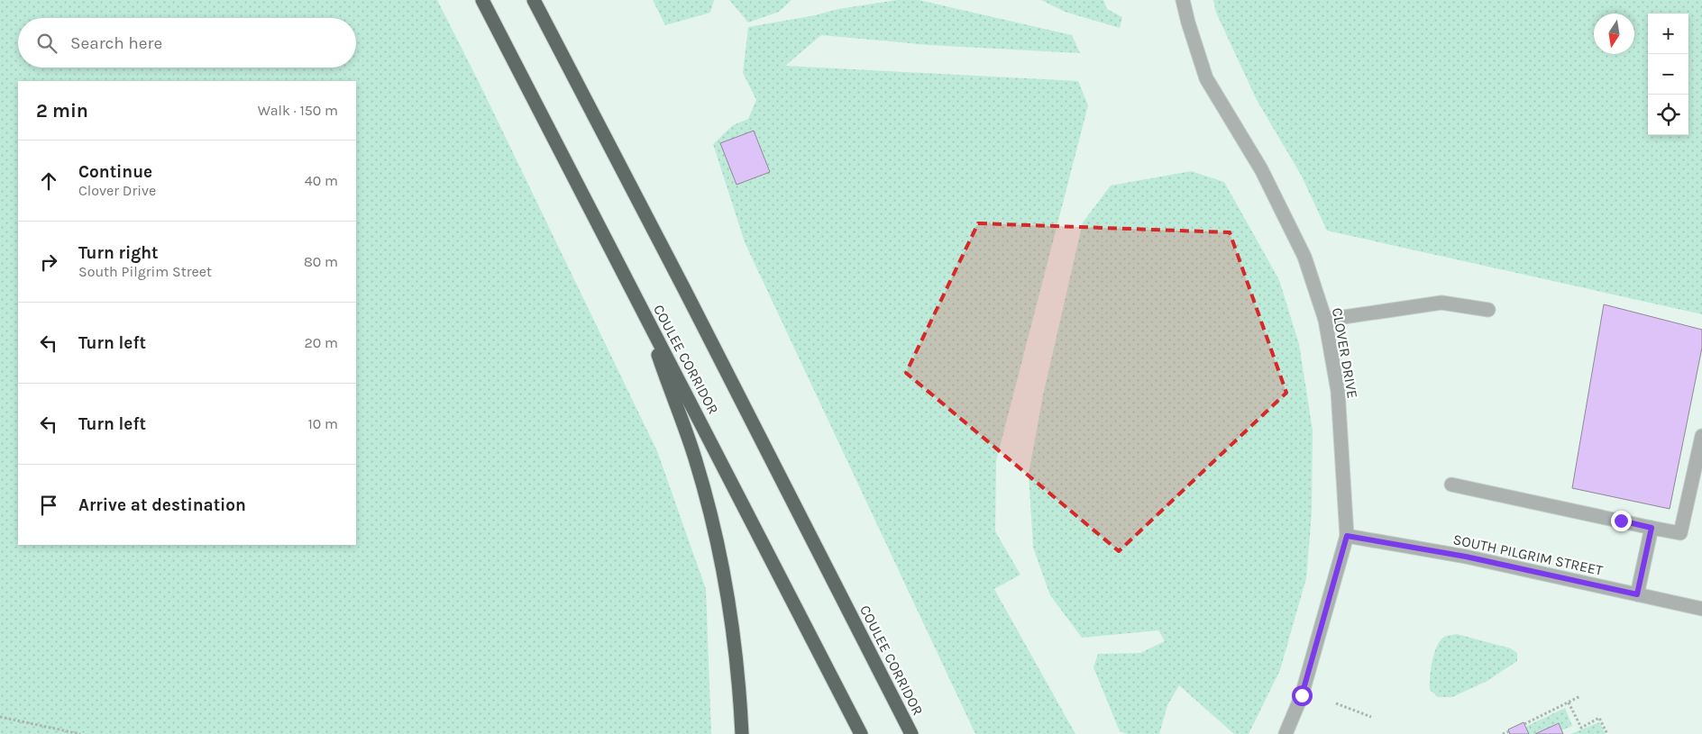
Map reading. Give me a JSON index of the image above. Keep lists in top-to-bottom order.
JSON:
{
  "streets": {
    "highway": ["COULEE CORRIDOR"],
    "street": ["CLOVER DRIVE", "SOUTH PILGRIM STREET"]
  },
  "crossings": [
    ["CLOVER DRIVE", "SOUTH PILGRIM STREET"]
  ],
  "north": "bottom",
  "page": {
    "map_buttons": ["+", "−"],
    "search": "Search here",
    "heading": ["2 min", "Walk · 150 m"],
    "list": [
      ["Continue", "Clover Drive", "40 m"],
      ["Turn right", "South Pilgrim Street", "80 m"],
      ["Turn left", "20 m"],
      ["Turn left", "10 m"],
      "Arrive at destination"
    ]
  }
}
